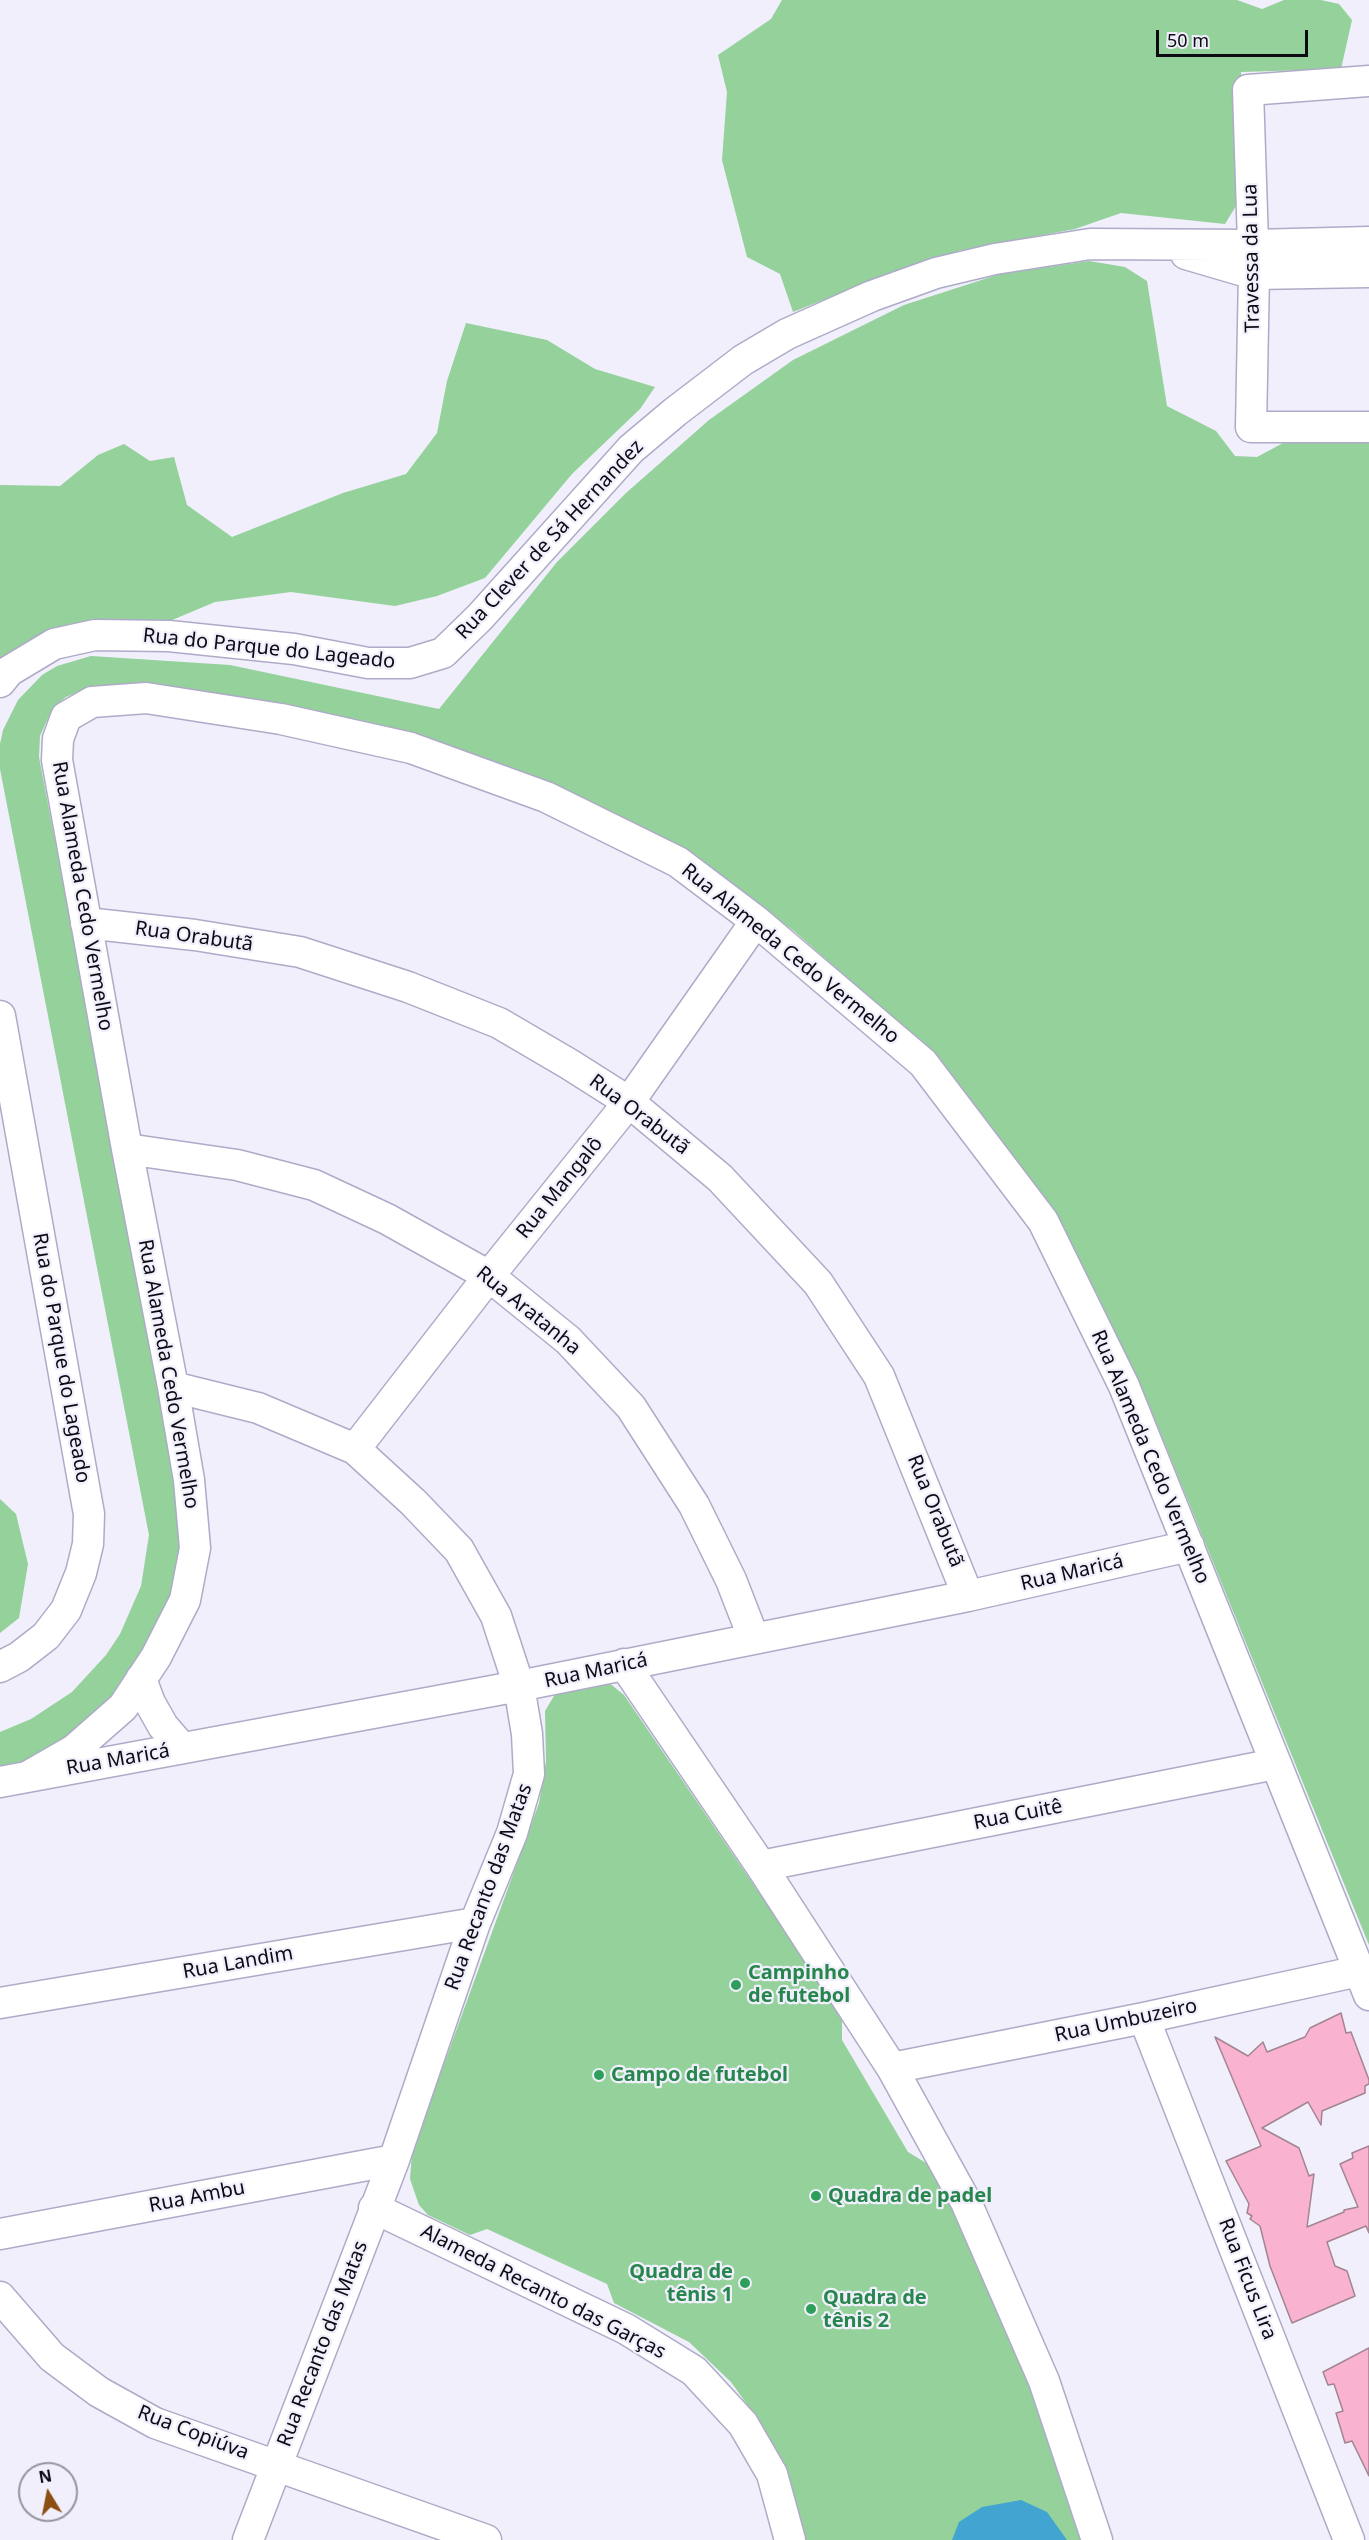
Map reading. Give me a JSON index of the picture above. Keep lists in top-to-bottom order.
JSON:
{
  "streets": {
    "street": [
      "Travessa da Lua",
      "Rua Clever de Sá Hernandez",
      "Rua do Parque do Lageado",
      "Rua Alameda Cedo Vermelho",
      "Rua Orabutã",
      "Rua Mangalô",
      "Rua Aratanha",
      "Rua Maricá",
      "Rua Cuitê",
      "Rua Recanto das Matas",
      "Rua Landim",
      "Rua Umbuzeiro",
      "Rua Ambu",
      "Rua Ficus Lira",
      "Alameda Recanto das Garças",
      "Rua Copiúva"
    ]
  },
  "crossings": [
    ["Travessa da Lua", "Rua Clever de Sá Hernandez"],
    ["Rua Clever de Sá Hernandez", "Rua do Parque do Lageado"],
    ["Rua Alameda Cedo Vermelho", "Rua Orabutã"],
    ["Rua Alameda Cedo Vermelho", "Rua Mangalô"],
    ["Rua Alameda Cedo Vermelho", "Rua Aratanha"],
    ["Rua Alameda Cedo Vermelho", "Rua Maricá"],
    ["Rua Alameda Cedo Vermelho", "Rua Cuitê"],
    ["Rua Alameda Cedo Vermelho", "Rua Recanto das Matas"],
    ["Rua Alameda Cedo Vermelho", "Rua Umbuzeiro"],
    ["Rua Orabutã", "Rua Mangalô"],
    ["Rua Orabutã", "Rua Maricá"],
    ["Rua Mangalô", "Rua Aratanha"],
    ["Rua Mangalô", "Rua Recanto das Matas"],
    ["Rua Aratanha", "Rua Maricá"],
    ["Rua Maricá", "Rua Recanto das Matas"],
    ["Rua Recanto das Matas", "Rua Landim"],
    ["Rua Recanto das Matas", "Rua Ambu"],
    ["Rua Recanto das Matas", "Alameda Recanto das Garças"],
    ["Rua Recanto das Matas", "Rua Copiúva"],
    ["Rua Umbuzeiro", "Rua Ficus Lira"]
  ],
  "places": [
    "Campinho de futebol",
    "Campo de futebol",
    "Quadra de padel",
    "Quadra de tênis 1",
    "Quadra de tênis 2"
  ],
  "scale_bar": "50 m",
  "north": "top"
}
